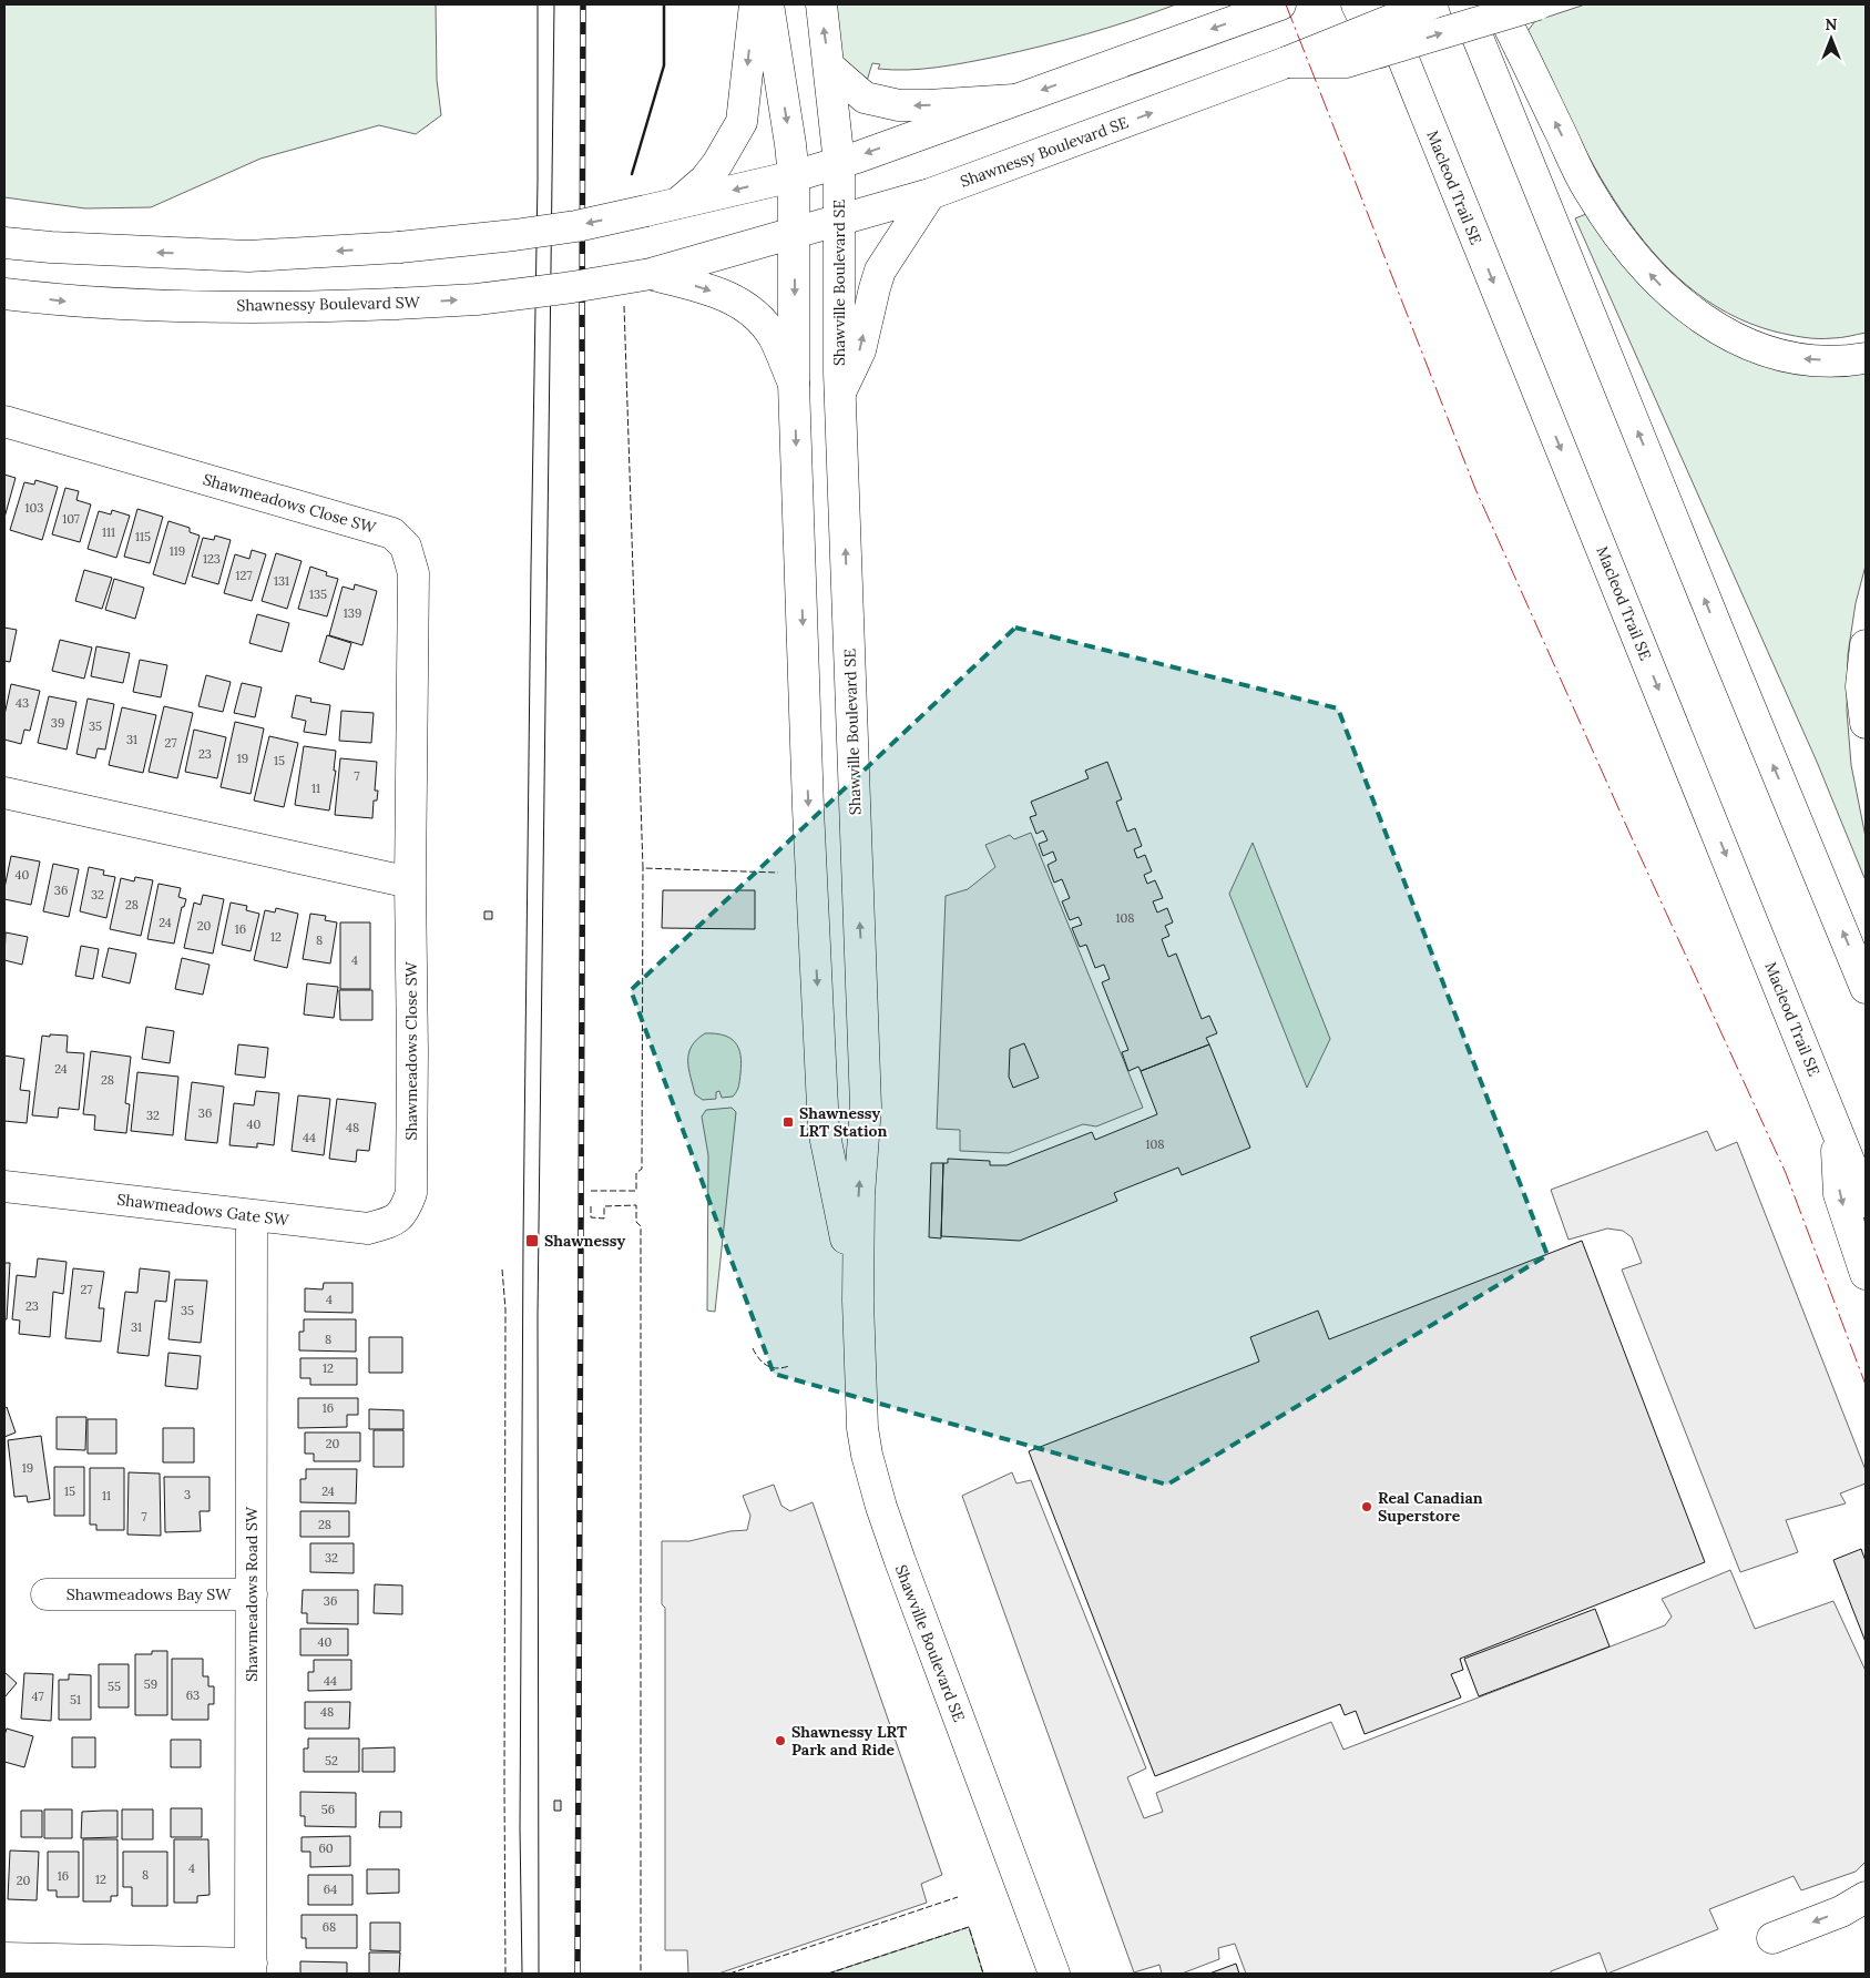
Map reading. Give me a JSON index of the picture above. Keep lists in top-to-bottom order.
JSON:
{
  "streets": {
    "main road": [
      "Shawnessy Boulevard SE",
      "Macleod Trail SE",
      "Shawville Boulevard SE",
      "Shawnessy Boulevard SW",
      "Shawmeadows Close SW",
      "Shawmeadows Gate SW",
      "Shawmeadows Bay SW",
      "Shawmeadows Road SW"
    ]
  },
  "crossings": [
    ["Shawnessy Boulevard SE", "Shawville Boulevard SE"],
    ["Shawnessy Boulevard SE", "Shawnessy Boulevard SW"],
    ["Shawmeadows Close SW", "Shawmeadows Gate SW"],
    ["Shawmeadows Gate SW", "Shawmeadows Road SW"],
    ["Shawmeadows Bay SW", "Shawmeadows Road SW"]
  ],
  "places": {
    "transit": ["Shawnessy LRT Station", "Shawnessy"],
    "other": ["Real Canadian Superstore", "Shawnessy LRT Park and Ride"]
  },
  "house_numbers": [
    "103",
    "107",
    "111",
    "115",
    "119",
    "123",
    "127",
    "131",
    "135",
    "139",
    "43",
    "39",
    "35",
    "31",
    "27",
    "23",
    "19",
    "15",
    "7",
    "11",
    "40",
    "36",
    "32",
    "28",
    "108",
    "24",
    "20",
    "16",
    "12",
    "8",
    "4",
    "24",
    "28",
    "36",
    "32",
    "40",
    "48",
    "44",
    "108",
    "27",
    "4",
    "23",
    "35",
    "31",
    "8",
    "12",
    "16",
    "20",
    "19",
    "15",
    "24",
    "3",
    "11",
    "7",
    "28",
    "32",
    "36",
    "40",
    "44",
    "59",
    "55",
    "63",
    "47",
    "51",
    "48",
    "52",
    "56",
    "60",
    "4",
    "8",
    "16",
    "12",
    "20",
    "64",
    "68"
  ],
  "north": "top"
}
